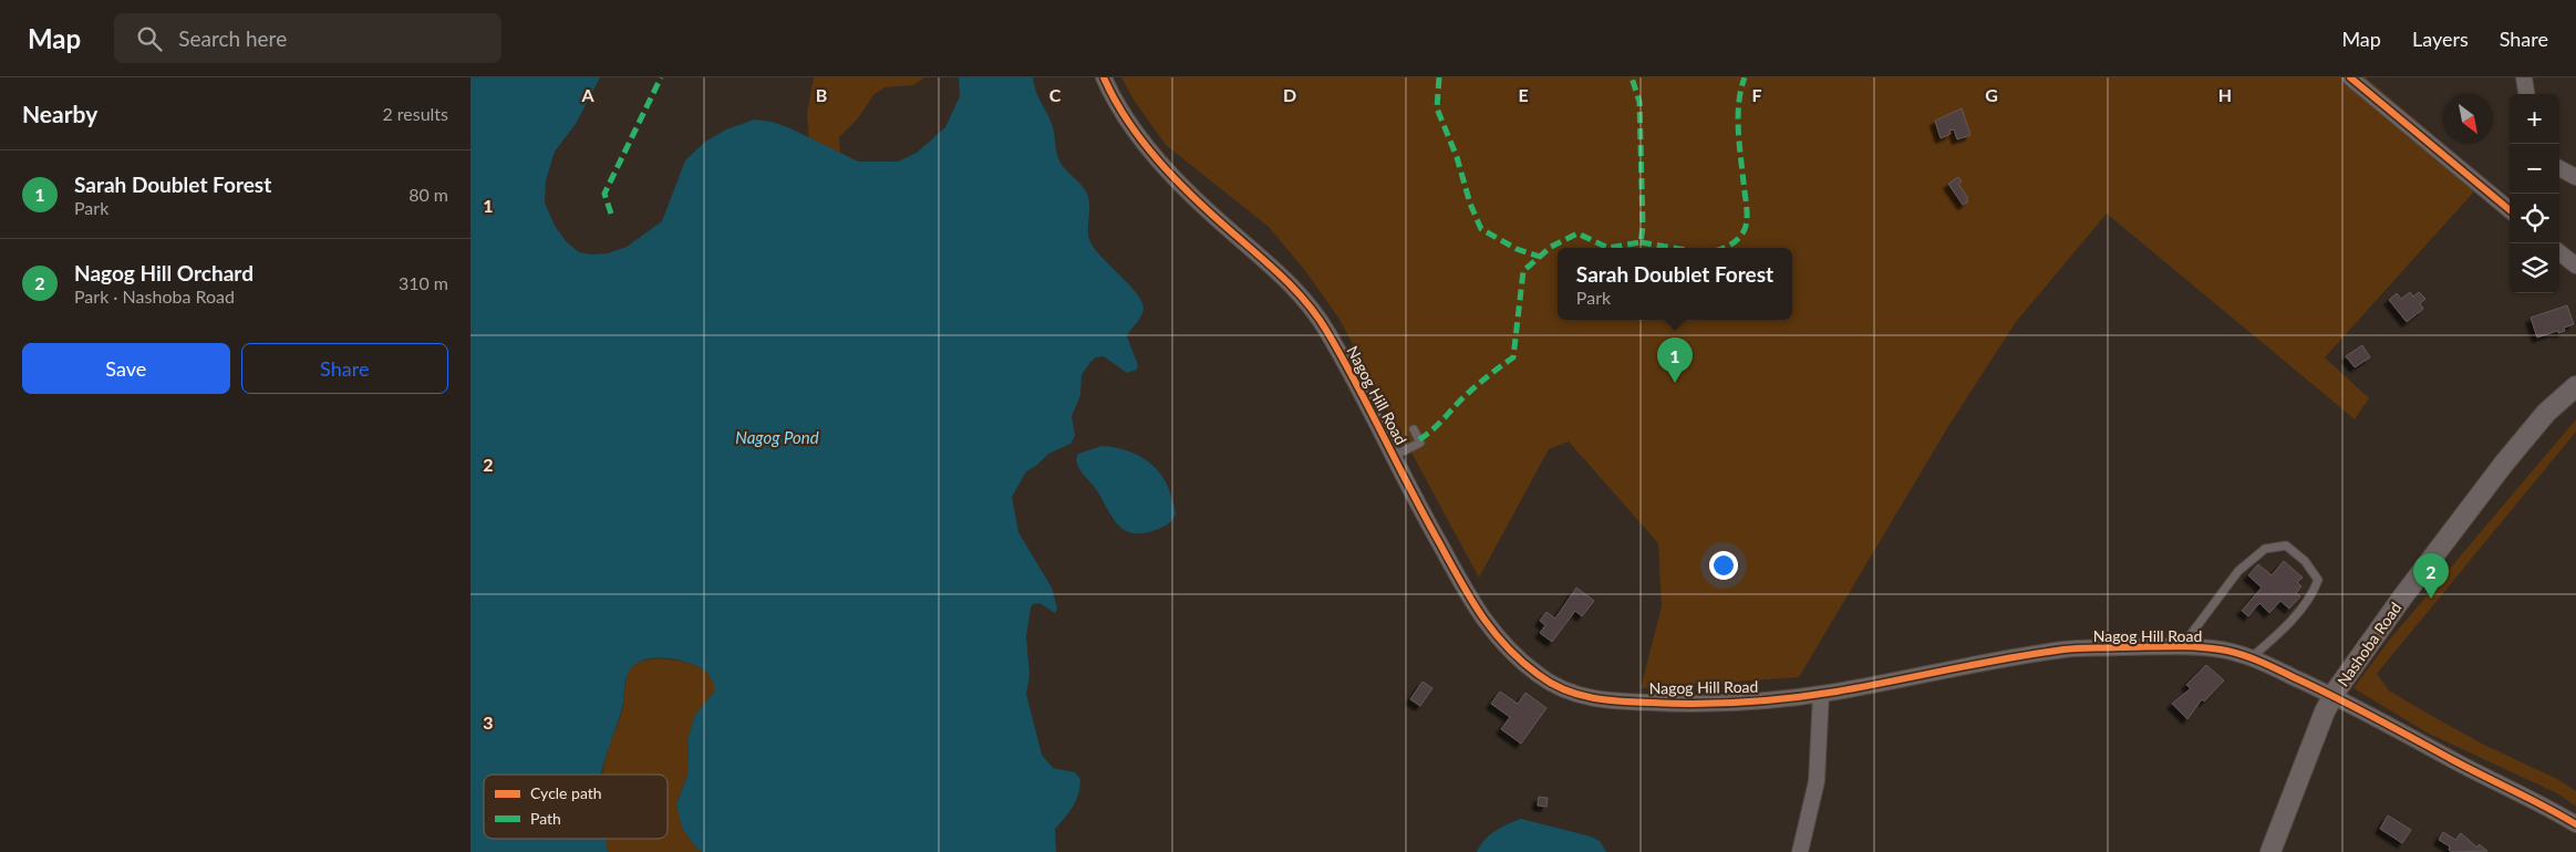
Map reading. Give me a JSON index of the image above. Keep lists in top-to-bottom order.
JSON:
{
  "streets": {
    "street": ["Nagog Hill Road", "Nashoba Road"]
  },
  "crossings": [
    ["Nagog Hill Road", "Nashoba Road"]
  ],
  "water": ["Nagog Pond"],
  "legend": ["Cycle path", "Path"],
  "north": "bottom right",
  "page": {
    "header": "Map",
    "search": "Search here",
    "nav": ["Map", "Layers", "Share"],
    "heading": ["Nearby", "2 results"],
    "map_buttons": ["+", "−"],
    "list": [
      {
        "mark": "1",
        "name": "Sarah Doublet Forest",
        "note": "Park",
        "value": "80 m"
      },
      {
        "mark": "2",
        "name": "Nagog Hill Orchard",
        "note": "Park · Nashoba Road",
        "value": "310 m"
      }
    ],
    "popup": ["Sarah Doublet Forest", "Park"],
    "buttons": ["Save", "Share"],
    "pins": ["1", "2"]
  },
  "grid": {
    "columns": [
      "A",
      "B",
      "C",
      "D",
      "E",
      "F",
      "G",
      "H"
    ],
    "rows": ["1", "2", "3"]
  }
}
